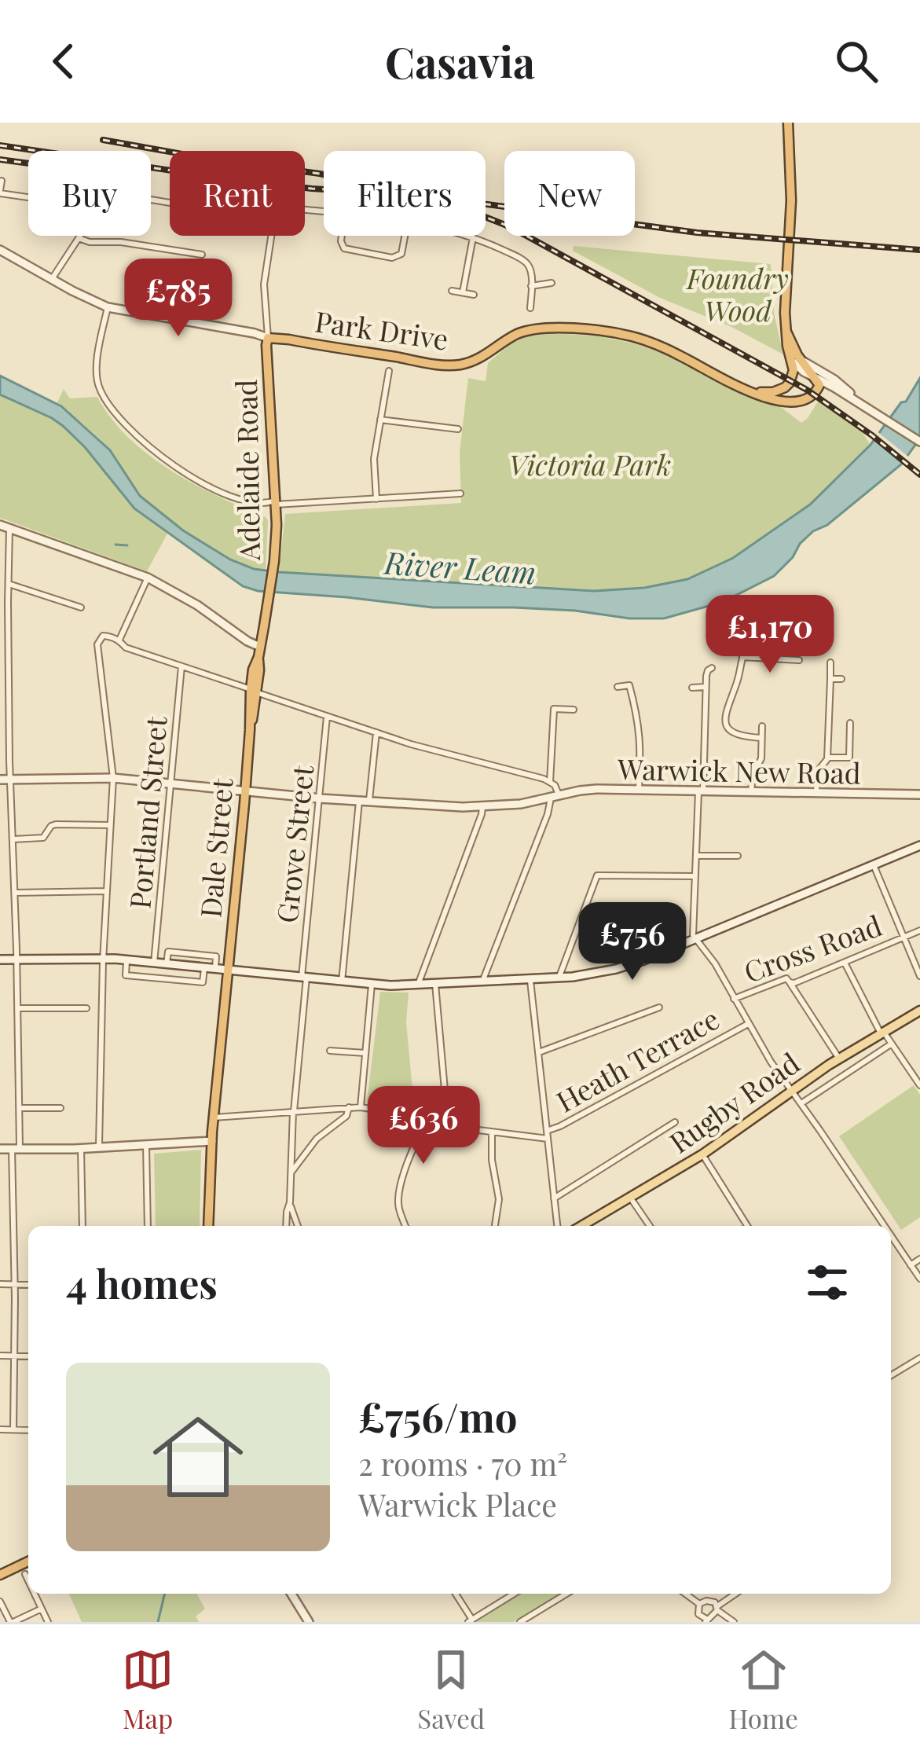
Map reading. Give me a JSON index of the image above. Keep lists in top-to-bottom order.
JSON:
{
  "streets": {
    "highway": ["Park Drive", "Adelaide Road", "Dale Street"],
    "main road": ["Rugby Road"],
    "street": [
      "Warwick New Road",
      "Portland Street",
      "Grove Street",
      "Cross Road",
      "Heath Terrace"
    ]
  },
  "crossings": [
    ["Park Drive", "Adelaide Road"],
    ["Adelaide Road", "Dale Street"],
    ["Warwick New Road", "Portland Street"],
    ["Warwick New Road", "Grove Street"],
    ["Warwick New Road", "Dale Street"]
  ],
  "water": ["River Leam"],
  "parks": ["Foundry Wood", "Victoria Park"],
  "page": {
    "header": "Casavia",
    "chip": [
      "Buy",
      "Rent",
      "Filters",
      "New"
    ],
    "price": [
      "£785",
      "£1,170",
      "£756",
      "£636"
    ],
    "heading": "4 homes",
    "list": [
      {
        "name": "£756/mo",
        "note": "2 rooms · 70 m² · Warwick Place"
      }
    ],
    "tabs": ["Map", "Saved", "Home"]
  }
}
